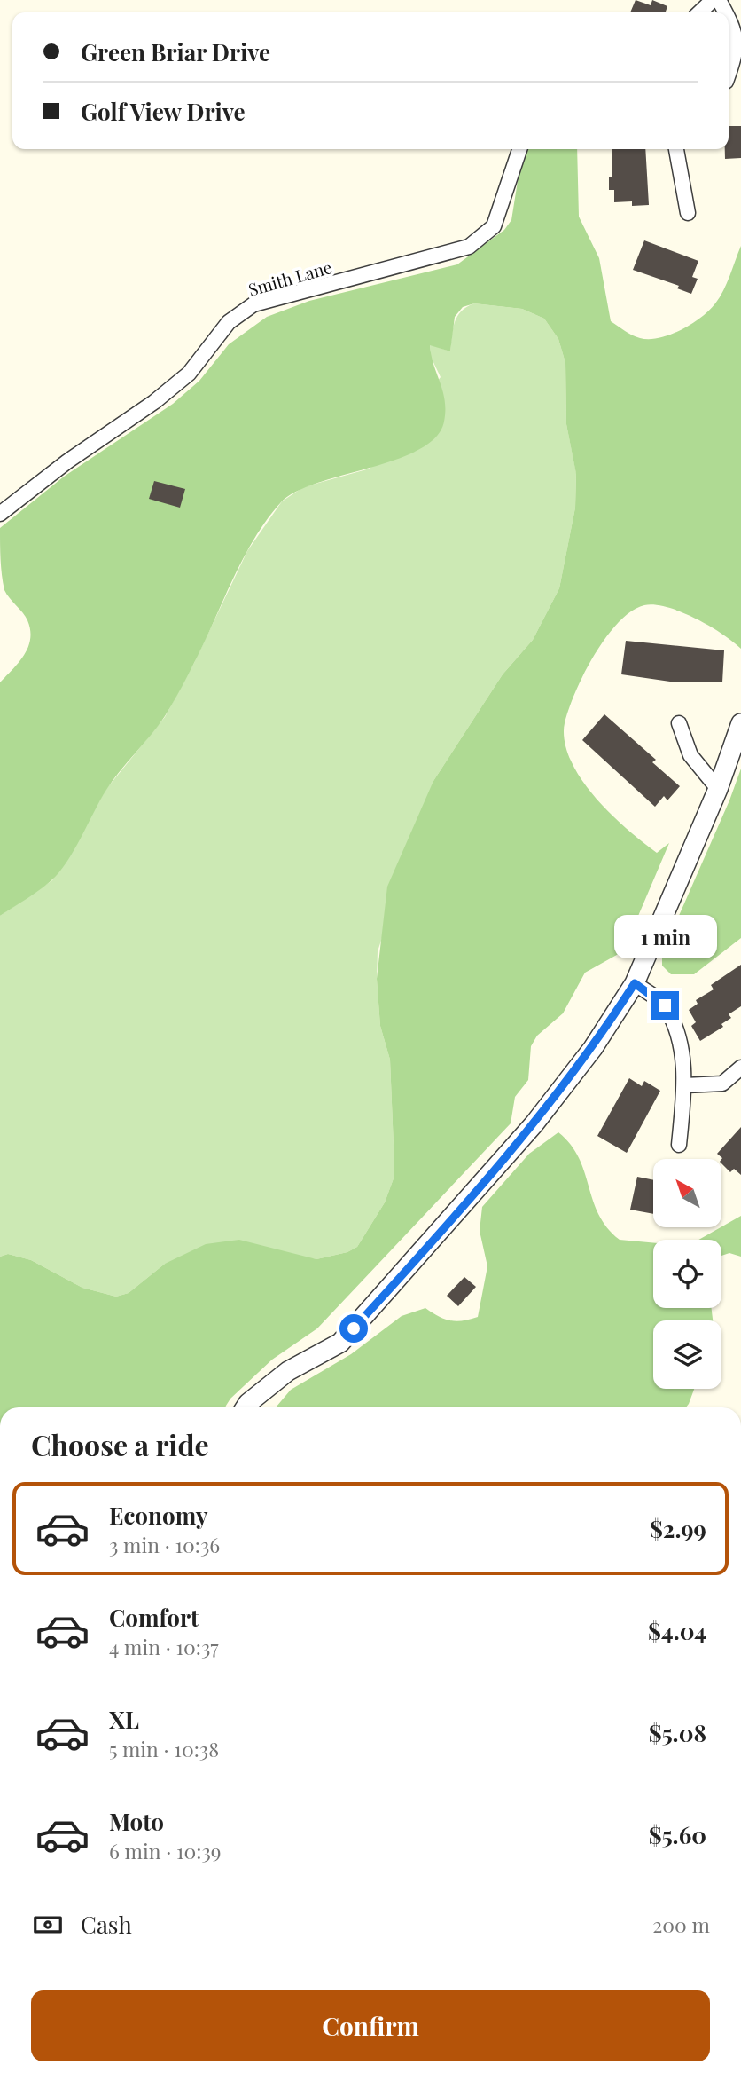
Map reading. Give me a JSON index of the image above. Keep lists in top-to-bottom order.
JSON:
{
  "streets": {
    "street": ["Smith Lane"]
  },
  "north": "top left",
  "page": {
    "banner": ["Green Briar Drive", "Golf View Drive"],
    "bubble": "1 min",
    "heading": "Choose a ride",
    "list": [
      {
        "name": "Economy",
        "note": "3 min · 10:36",
        "value": "$2.99"
      },
      {
        "name": "Comfort",
        "note": "4 min · 10:37",
        "value": "$4.04"
      },
      {
        "name": "XL",
        "note": "5 min · 10:38",
        "value": "$5.08"
      },
      {
        "name": "Moto",
        "note": "6 min · 10:39",
        "value": "$5.60"
      }
    ],
    "pay": ["Cash", "200 m"],
    "buttons": "Confirm"
  }
}
